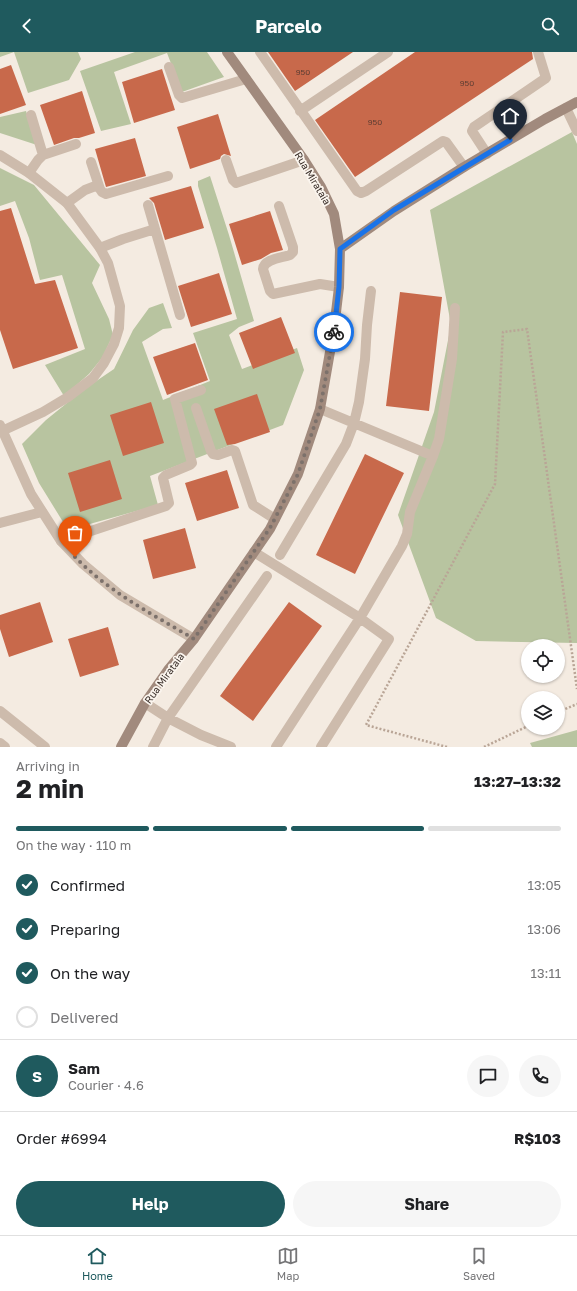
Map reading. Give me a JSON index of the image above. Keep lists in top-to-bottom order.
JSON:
{
  "streets": {
    "street": ["Rua Mirataia"]
  },
  "house_numbers": ["950", "950", "950"],
  "page": {
    "header": "Parcelo",
    "heading": ["2 min", "Arriving in", "13:27–13:32"],
    "panel": [
      "Sam",
      "Courier · 4.6",
      "Order #6994",
      "R$103"
    ],
    "bar": "On the way · 110 m",
    "list": [
      ["Confirmed", "13:05"],
      ["Preparing", "13:06"],
      ["On the way", "13:11"],
      "Delivered"
    ],
    "round": "S",
    "buttons": ["Help", "Share"],
    "tabs": ["Home", "Map", "Saved"]
  }
}
